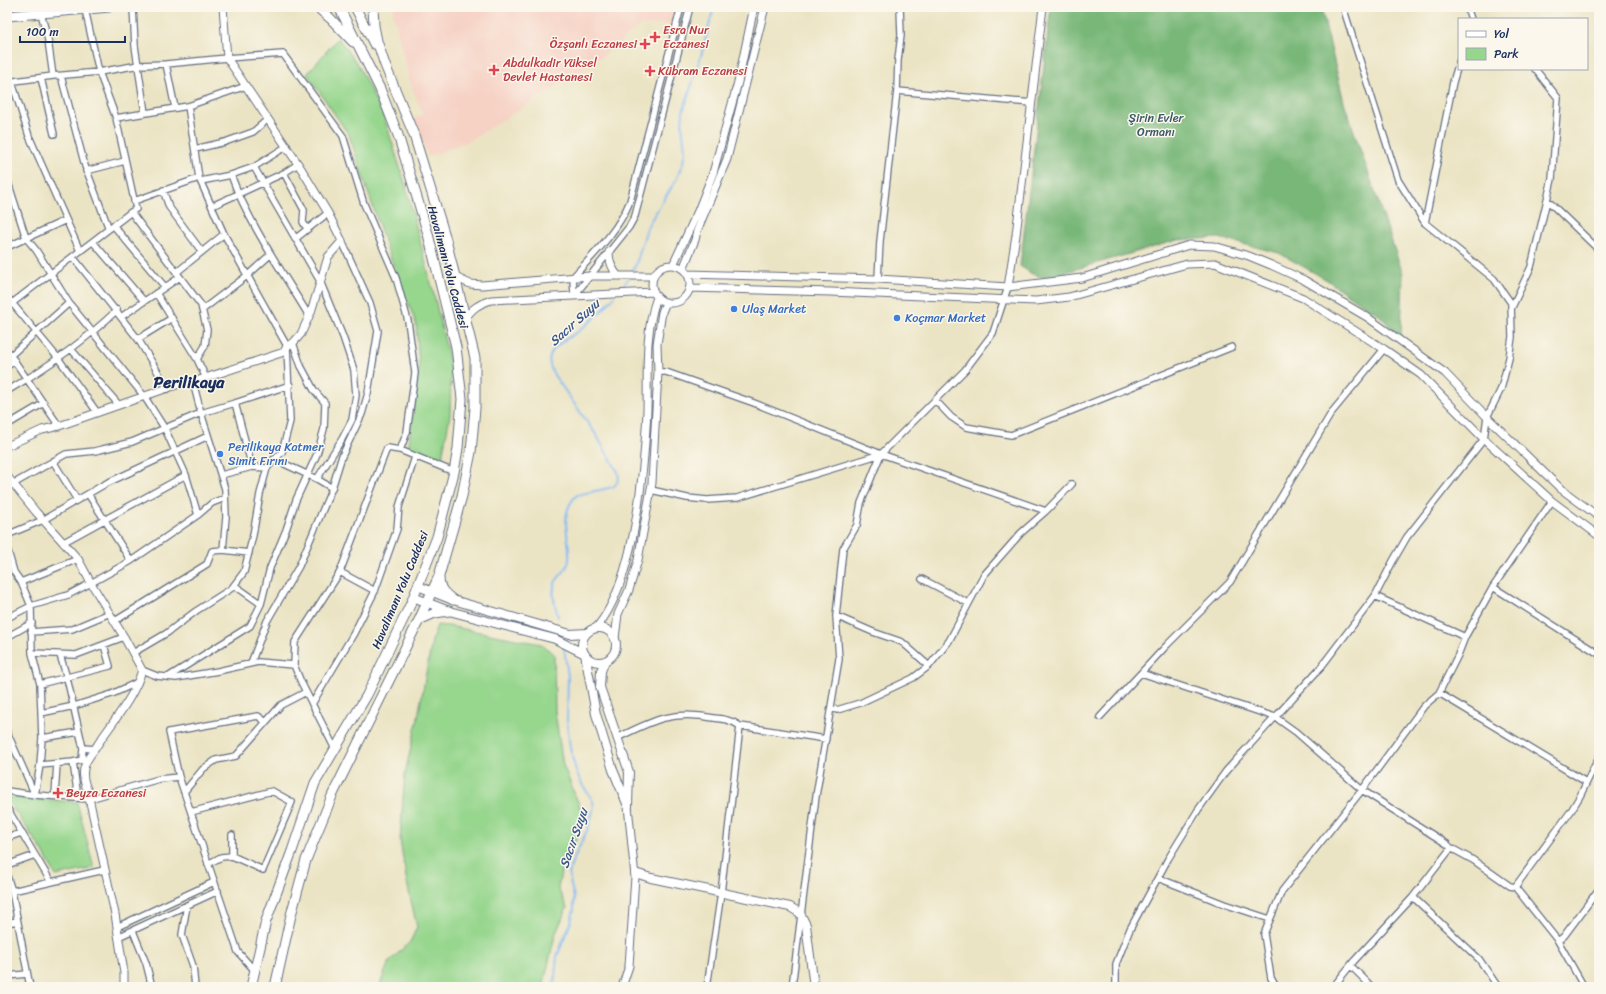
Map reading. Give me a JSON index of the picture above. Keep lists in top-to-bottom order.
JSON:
{
  "streets": {
    "main road": ["Havalimanı Yolu Caddesi"]
  },
  "districts": ["Perilikaya"],
  "water": ["Sacır Suyu"],
  "parks": ["Şirin Evler Ormanı"],
  "places": {
    "health": [
      "Esra Nur Eczanesi",
      "Özşanlı Eczanesi",
      "Abdulkadir Yüksel Devlet Hastanesi",
      "Kübram Eczanesi",
      "Beyza Eczanesi"
    ],
    "other": ["Ulaş Market", "Koçmar Market", "Perilikaya Katmer Simit Fırını"]
  },
  "legend": ["Yol", "Park"],
  "scale_bar": "100 m"
}
